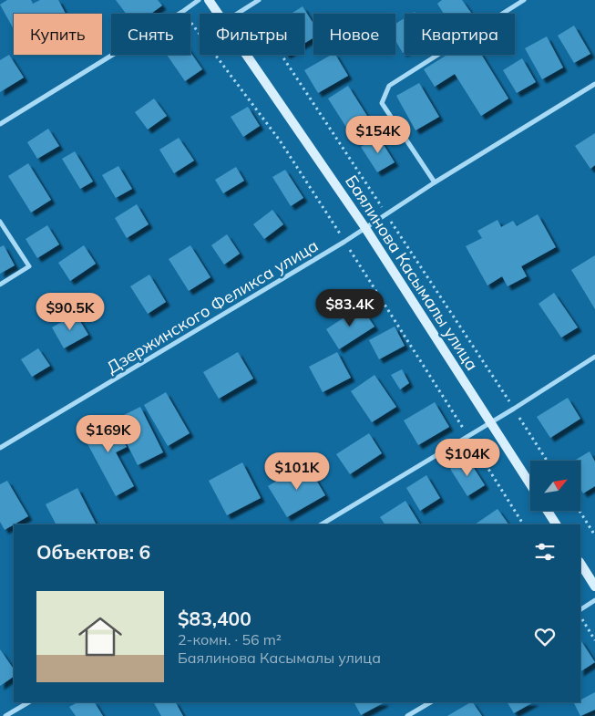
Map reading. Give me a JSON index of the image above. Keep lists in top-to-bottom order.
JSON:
{
  "streets": {
    "main road": ["Баялинова Касымалы улица"],
    "street": ["Дзержинского Феликса улица"]
  },
  "crossings": [
    ["Баялинова Касымалы улица", "Дзержинского Феликса улица"]
  ],
  "north": "top right",
  "page": {
    "chip": [
      "Купить",
      "Снять",
      "Фильтры",
      "Новое",
      "Квартира"
    ],
    "price": [
      "$154K",
      "$83.4K",
      "$90.5K",
      "$169K",
      "$104K",
      "$101K"
    ],
    "heading": "Объектов: 6",
    "list": [
      {
        "name": "$83,400",
        "note": "2-комн. · 56 m² · Баялинова Касымалы улица"
      }
    ]
  }
}
